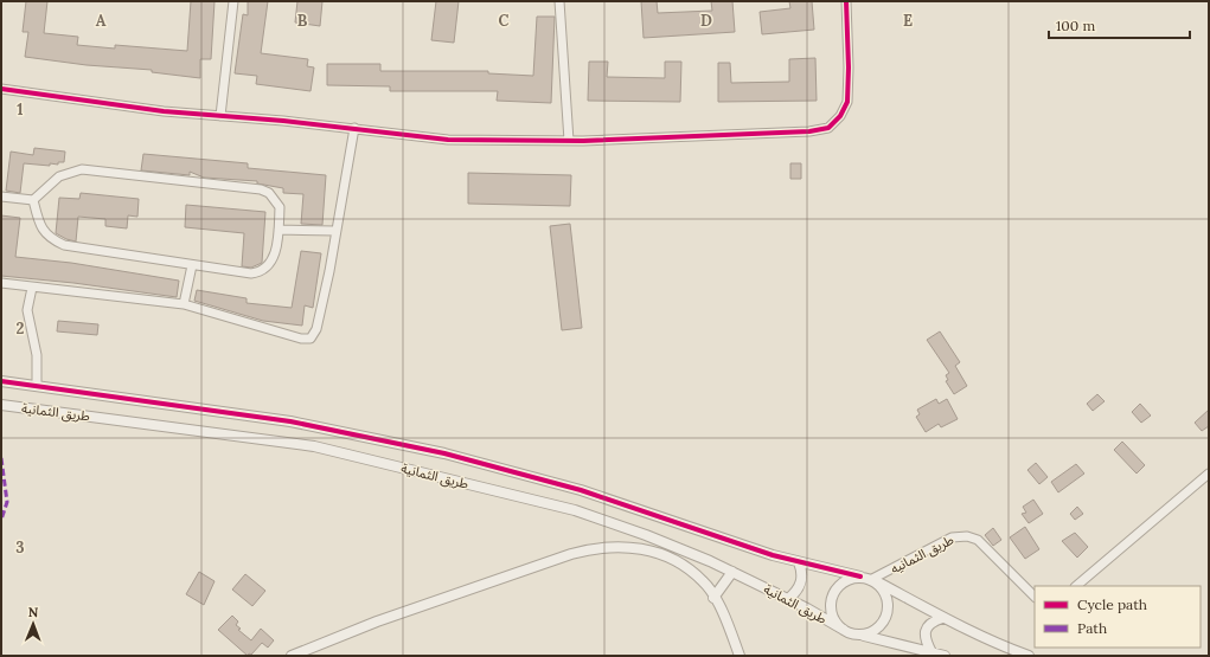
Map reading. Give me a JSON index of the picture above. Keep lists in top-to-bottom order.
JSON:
{
  "streets": {
    "street": ["طريق الثمانية", "طريق الثمانيه"]
  },
  "crossings": [
    ["طريق الثمانية", "طريق الثمانيه"]
  ],
  "legend": ["Cycle path", "Path"],
  "scale_bar": "100 m",
  "north": "top",
  "grid": {
    "columns": [
      "A",
      "B",
      "C",
      "D",
      "E"
    ],
    "rows": ["1", "2", "3"]
  }
}
